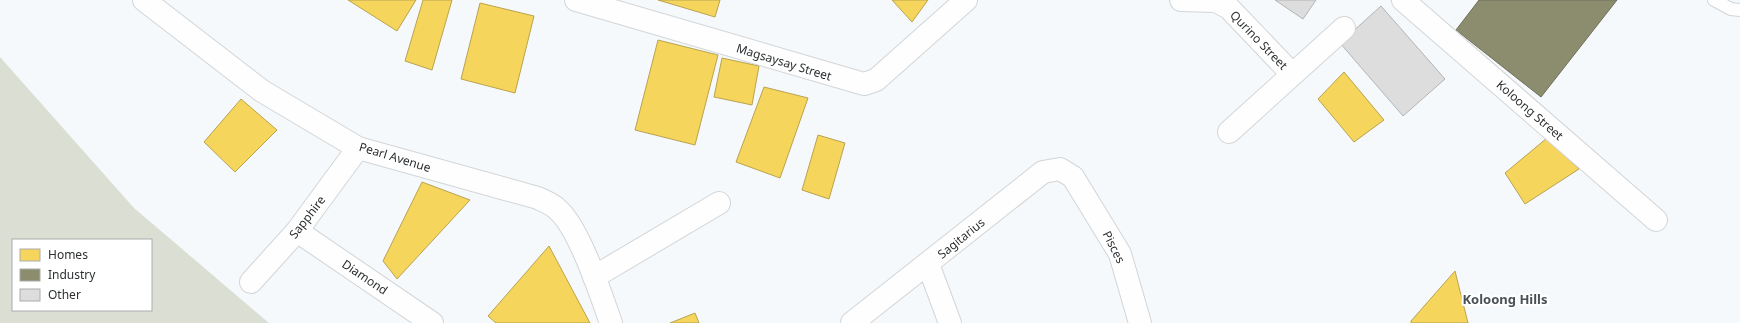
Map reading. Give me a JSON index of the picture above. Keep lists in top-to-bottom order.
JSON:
{
  "streets": {
    "street": [
      "Qurino Street",
      "Magsaysay Street",
      "Koloong Street",
      "Pearl Avenue",
      "Sapphire",
      "Sagitarius",
      "Pisces",
      "Diamond"
    ]
  },
  "crossings": [
    ["Pearl Avenue", "Sapphire"],
    ["Sapphire", "Diamond"],
    ["Sagitarius", "Pisces"]
  ],
  "districts": ["Koloong Hills"],
  "legend": ["Homes", "Industry", "Other"]
}
